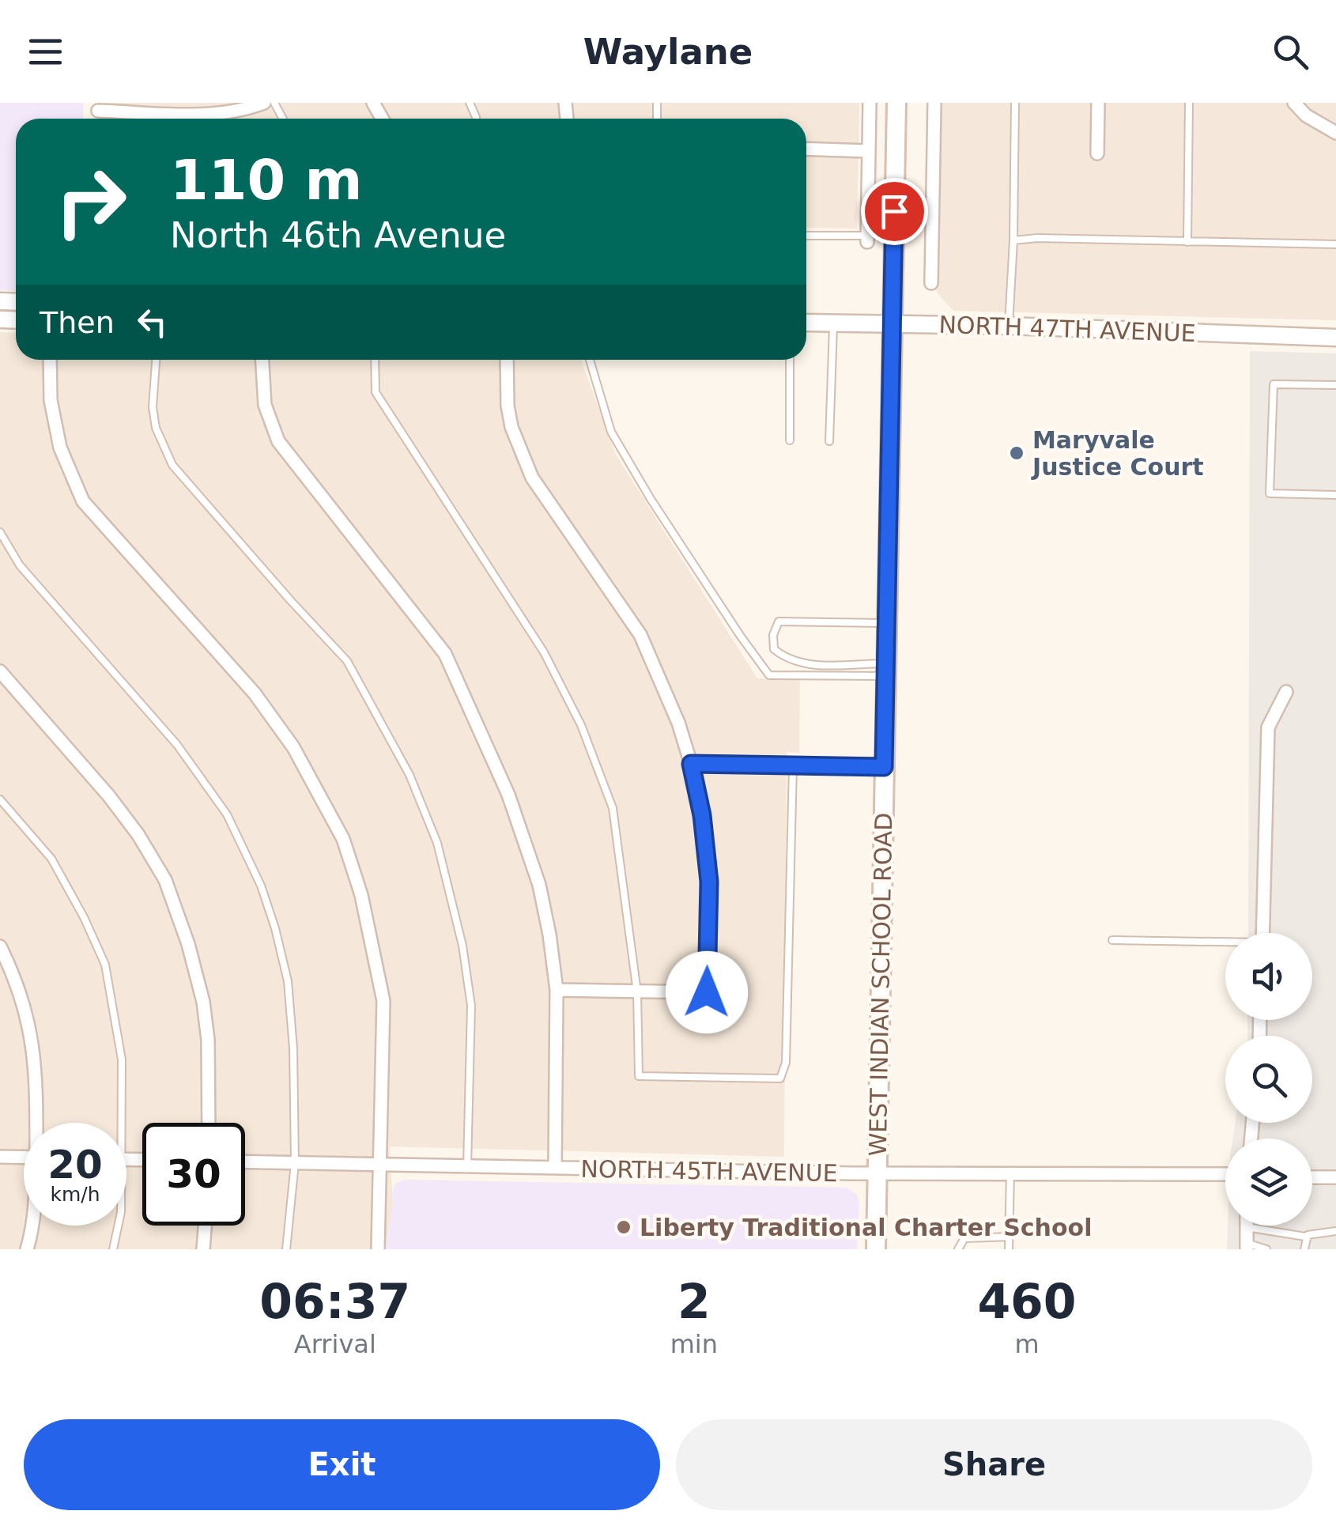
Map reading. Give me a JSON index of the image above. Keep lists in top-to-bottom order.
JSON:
{
  "streets": {
    "main road": ["WEST INDIAN SCHOOL ROAD"],
    "street": ["NORTH 47TH AVENUE", "NORTH 45TH AVENUE"]
  },
  "crossings": [
    ["NORTH 47TH AVENUE", "WEST INDIAN SCHOOL ROAD"],
    ["WEST INDIAN SCHOOL ROAD", "NORTH 45TH AVENUE"]
  ],
  "places": ["Maryvale Justice Court", "Liberty Traditional Charter School"],
  "page": {
    "header": "Waylane",
    "turn": ["110 m", "North 46th Avenue"],
    "then": "Then",
    "speed": "20 km/h",
    "limit": "30",
    "eta": [
      "06:37",
      "Arrival",
      "2",
      "min",
      "460",
      "m"
    ],
    "buttons": ["Exit", "Share"]
  }
}
